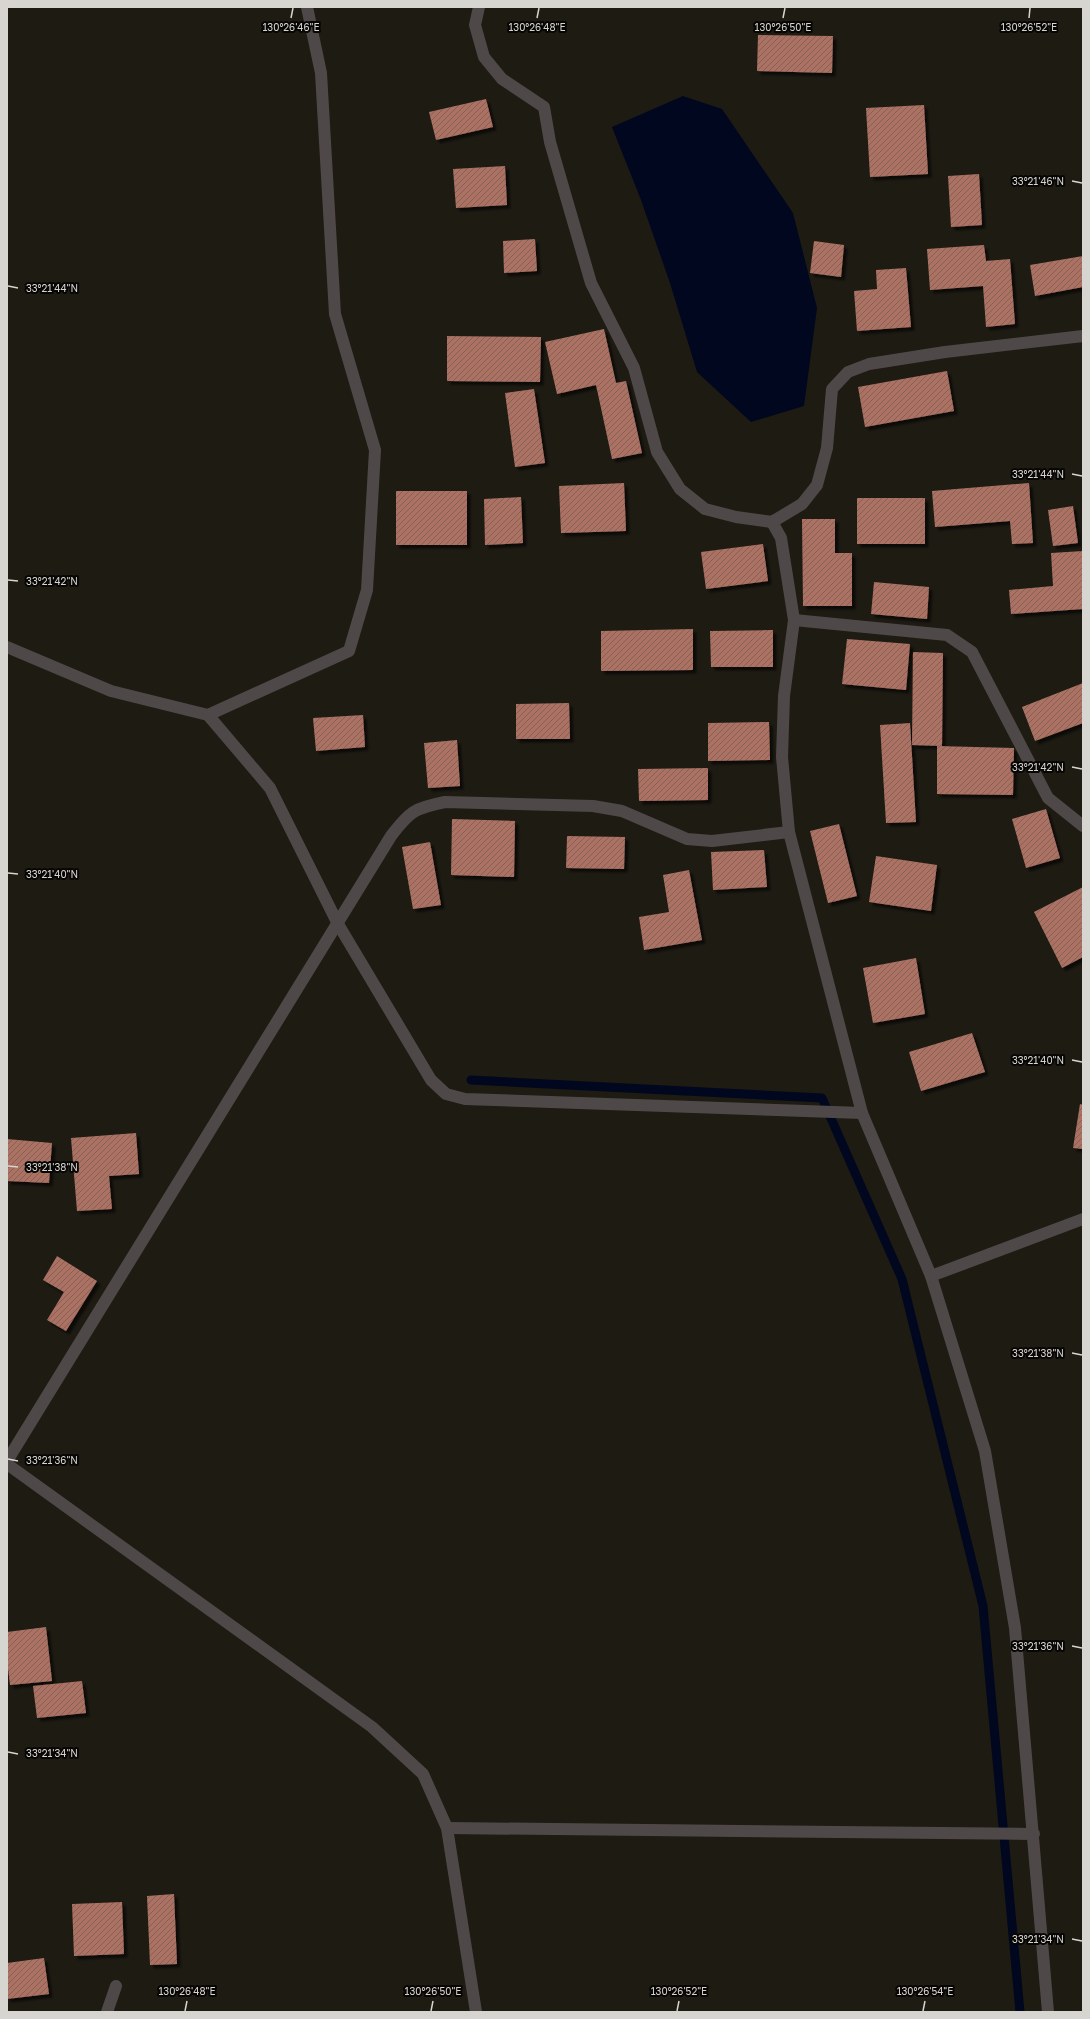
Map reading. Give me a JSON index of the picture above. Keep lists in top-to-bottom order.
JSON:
{
  "coordinates": [
    "130°26'46\"E",
    "130°26'48\"E",
    "130°26'50\"E",
    "130°26'52\"E",
    "33°21'46\"N",
    "33°21'44\"N",
    "33°21'42\"N",
    "33°21'40\"N",
    "33°21'38\"N",
    "33°21'36\"N",
    "33°21'34\"N",
    "130°26'54\"E"
  ]
}
